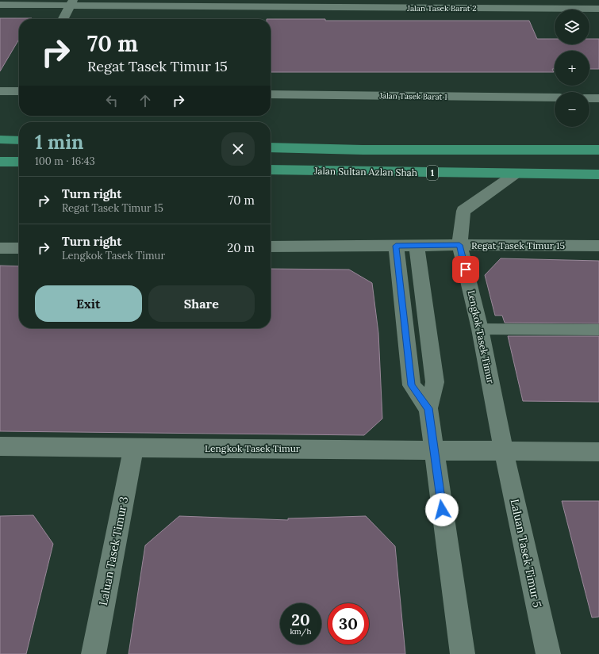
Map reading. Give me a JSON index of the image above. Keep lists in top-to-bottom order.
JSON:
{
  "streets": {
    "main road": ["Jalan Sultan Azlan Shah", "1"],
    "street": [
      "Jalan Tasek Barat 2",
      "Jalan Tasek Barat 1",
      "Regat Tasek Timur 15",
      "Lengkok Tasek Timur",
      "Laluan Tasek Timur 3",
      "Laluan Tasek Timur 5"
    ]
  },
  "crossings": [
    ["Jalan Sultan Azlan Shah", "Lengkok Tasek Timur"],
    ["Regat Tasek Timur 15", "Lengkok Tasek Timur"],
    ["Lengkok Tasek Timur", "Laluan Tasek Timur 3"],
    ["Lengkok Tasek Timur", "Laluan Tasek Timur 5"]
  ],
  "page": {
    "map_buttons": ["+", "−"],
    "turn": ["70 m", "Regat Tasek Timur 15"],
    "heading": ["1 min", "100 m · 16:43"],
    "list": [
      {
        "name": "Turn right",
        "note": "Regat Tasek Timur 15",
        "value": "70 m"
      },
      {
        "name": "Turn right",
        "note": "Lengkok Tasek Timur",
        "value": "20 m"
      }
    ],
    "buttons": ["Exit", "Share"],
    "speed": "20 km/h",
    "limit": "30"
  }
}
